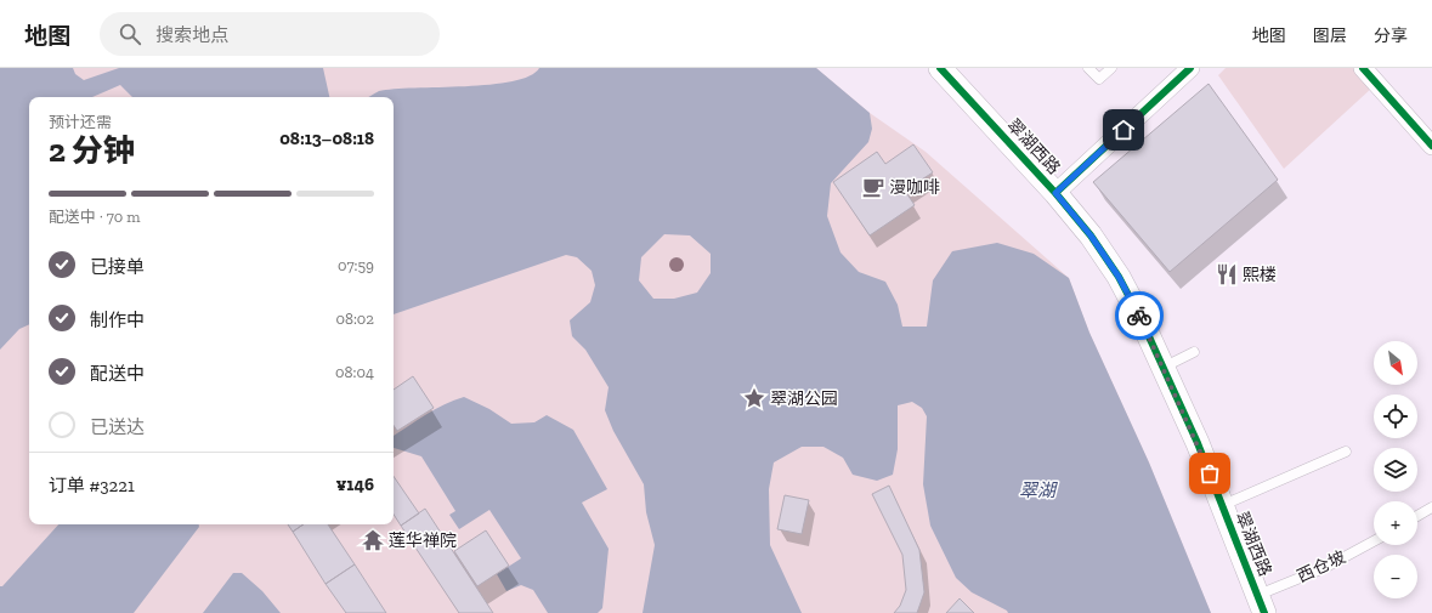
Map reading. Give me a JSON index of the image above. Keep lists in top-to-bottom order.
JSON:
{
  "streets": {
    "street": ["翠湖西路"],
    "lane": ["西仓坡"]
  },
  "crossings": [
    ["翠湖西路", "西仓坡"]
  ],
  "water": ["翠湖"],
  "places": {
    "cafe": ["漫咖啡"],
    "restaurant": ["熙楼"],
    "place": ["翠湖公园"],
    "temple": ["莲华禅院"]
  },
  "north": "bottom right",
  "page": {
    "header": "地图",
    "search": "搜索地点",
    "nav": ["地图", "图层", "分享"],
    "heading": ["2 分钟", "预计还需", "08:13–08:18"],
    "panel": ["订单 #3221", "¥146"],
    "bar": "配送中 · 70 m",
    "list": [
      ["已接单", "07:59"],
      ["制作中", "08:02"],
      ["配送中", "08:04"],
      "已送达"
    ],
    "map_buttons": ["+", "−"]
  }
}
